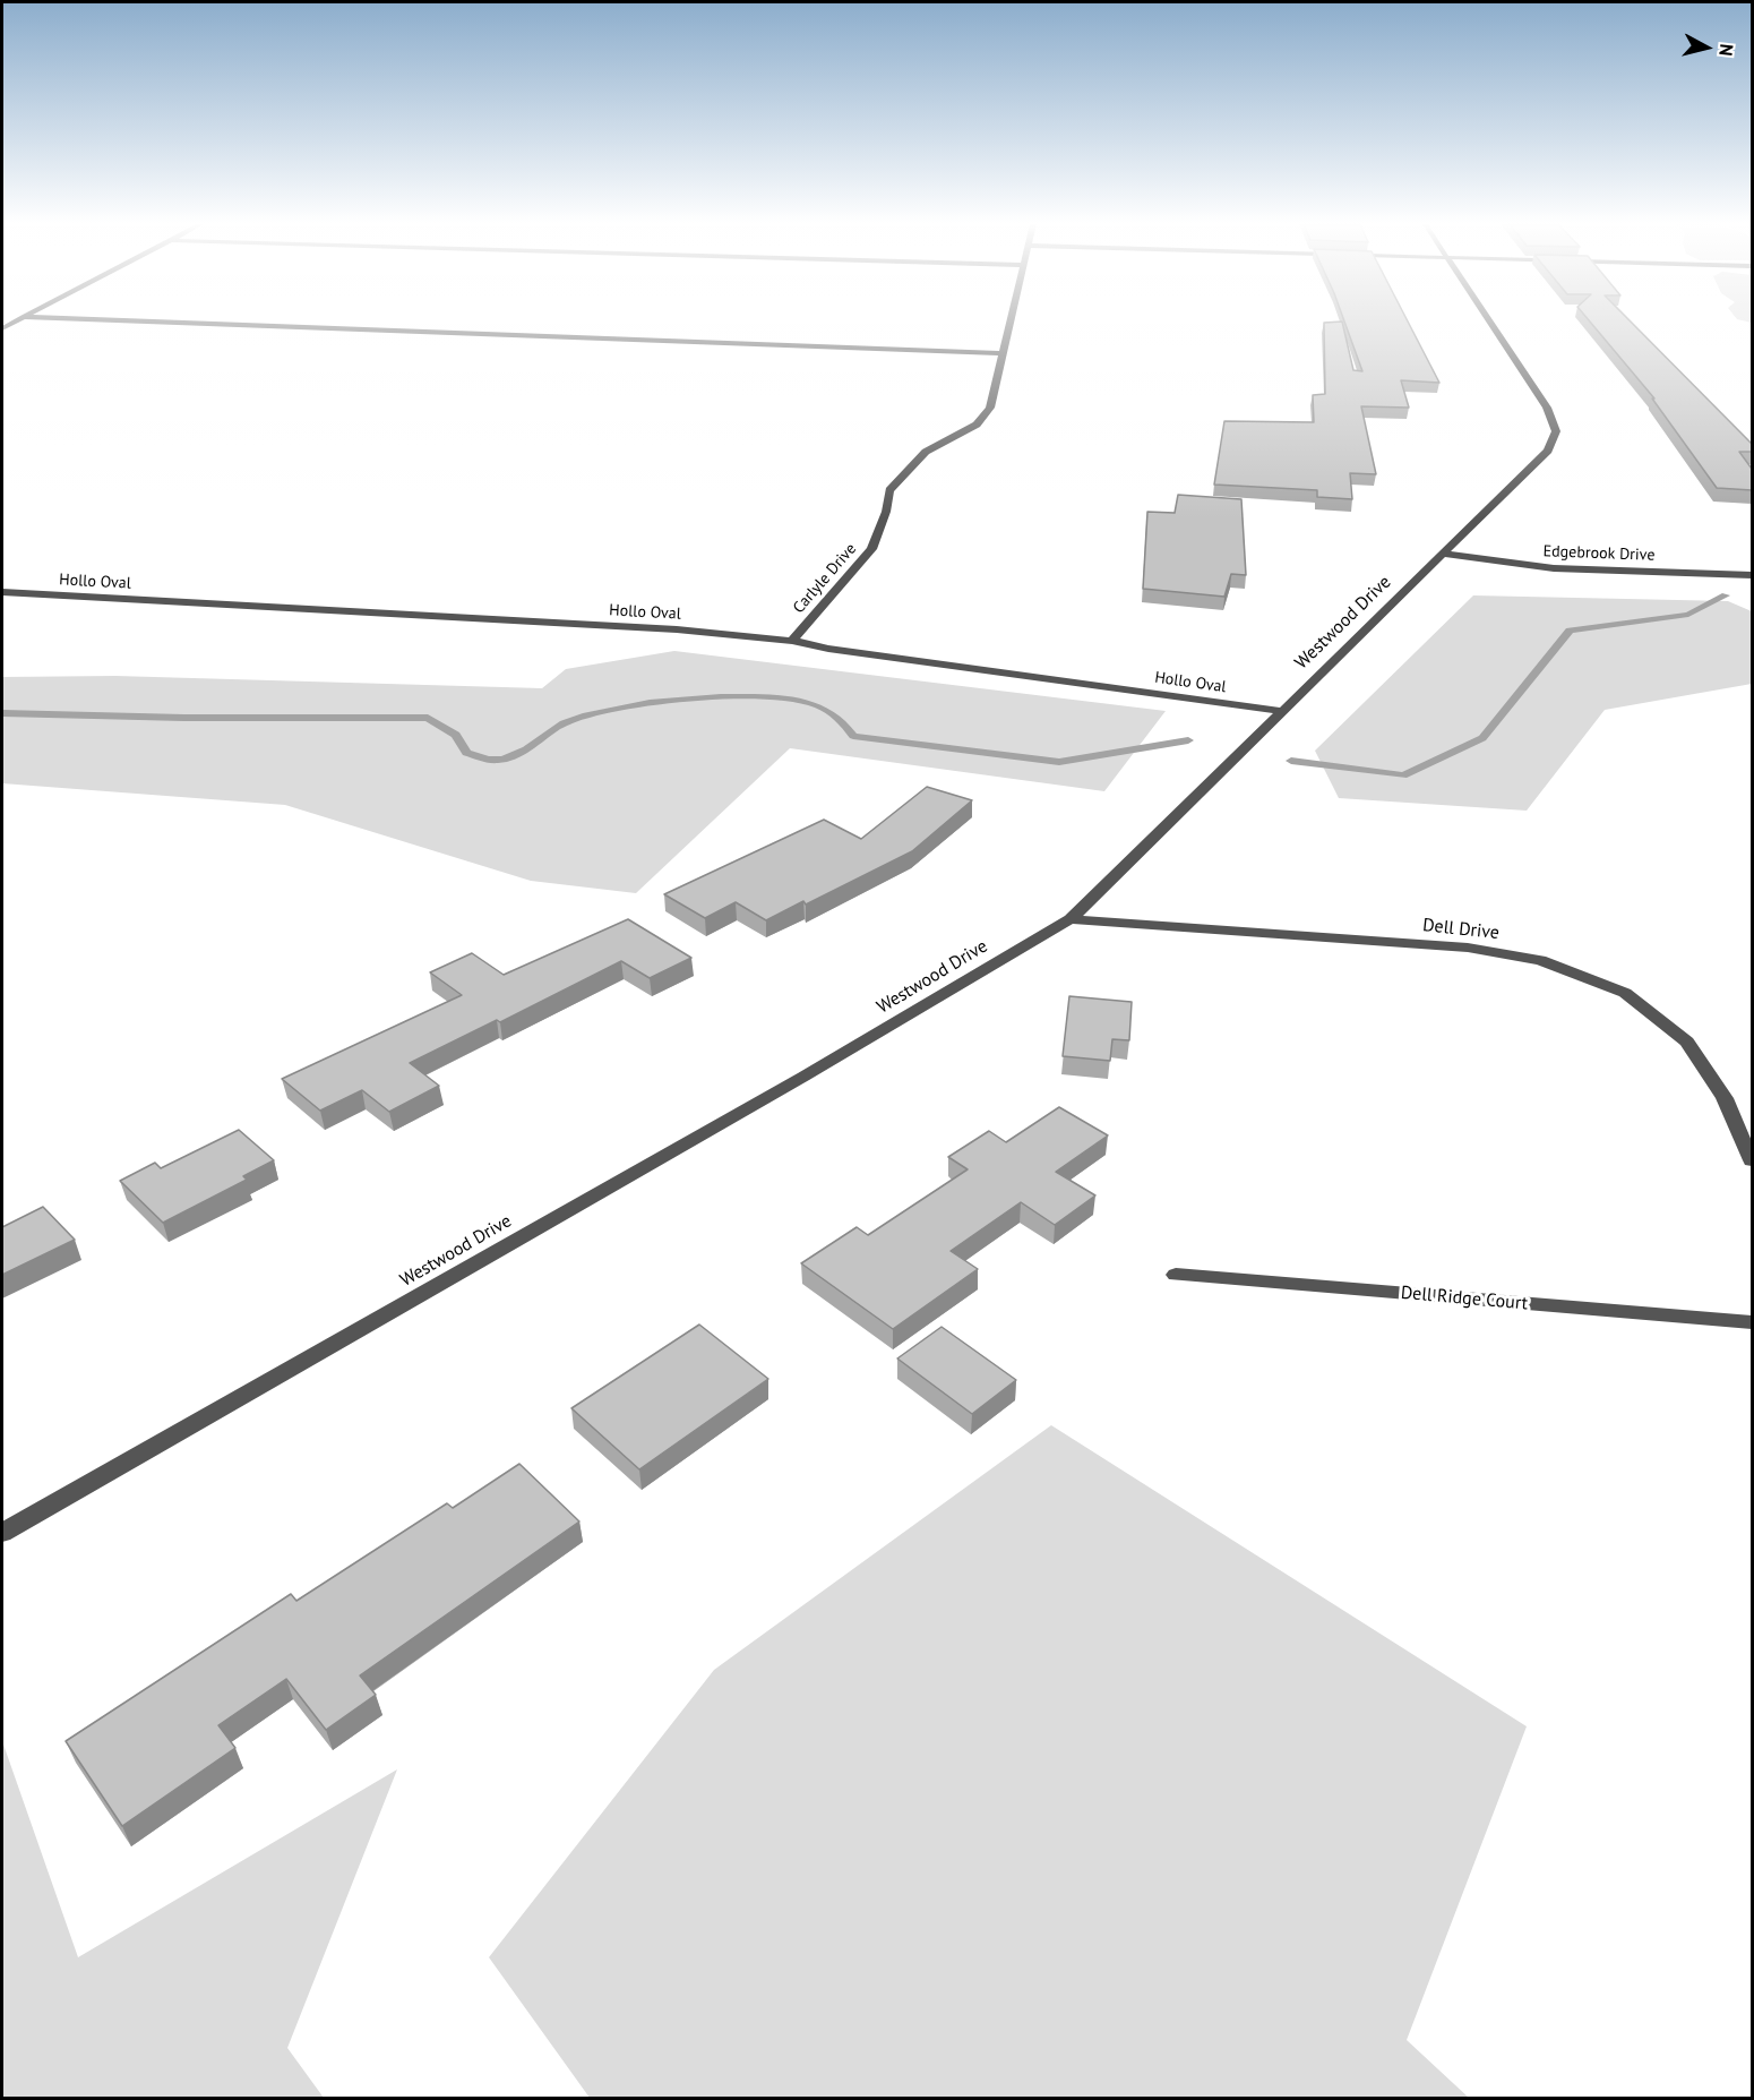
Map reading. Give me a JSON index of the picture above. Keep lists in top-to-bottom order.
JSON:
{
  "streets": {
    "street": [
      "Edgebrook Drive",
      "Carlyle Drive",
      "Hollo Oval",
      "Westwood Drive",
      "Dell Drive",
      "Dell Ridge Court"
    ]
  },
  "crossings": [
    ["Edgebrook Drive", "Westwood Drive"],
    ["Carlyle Drive", "Hollo Oval"],
    ["Hollo Oval", "Westwood Drive"],
    ["Westwood Drive", "Dell Drive"]
  ],
  "north": "right"
}
